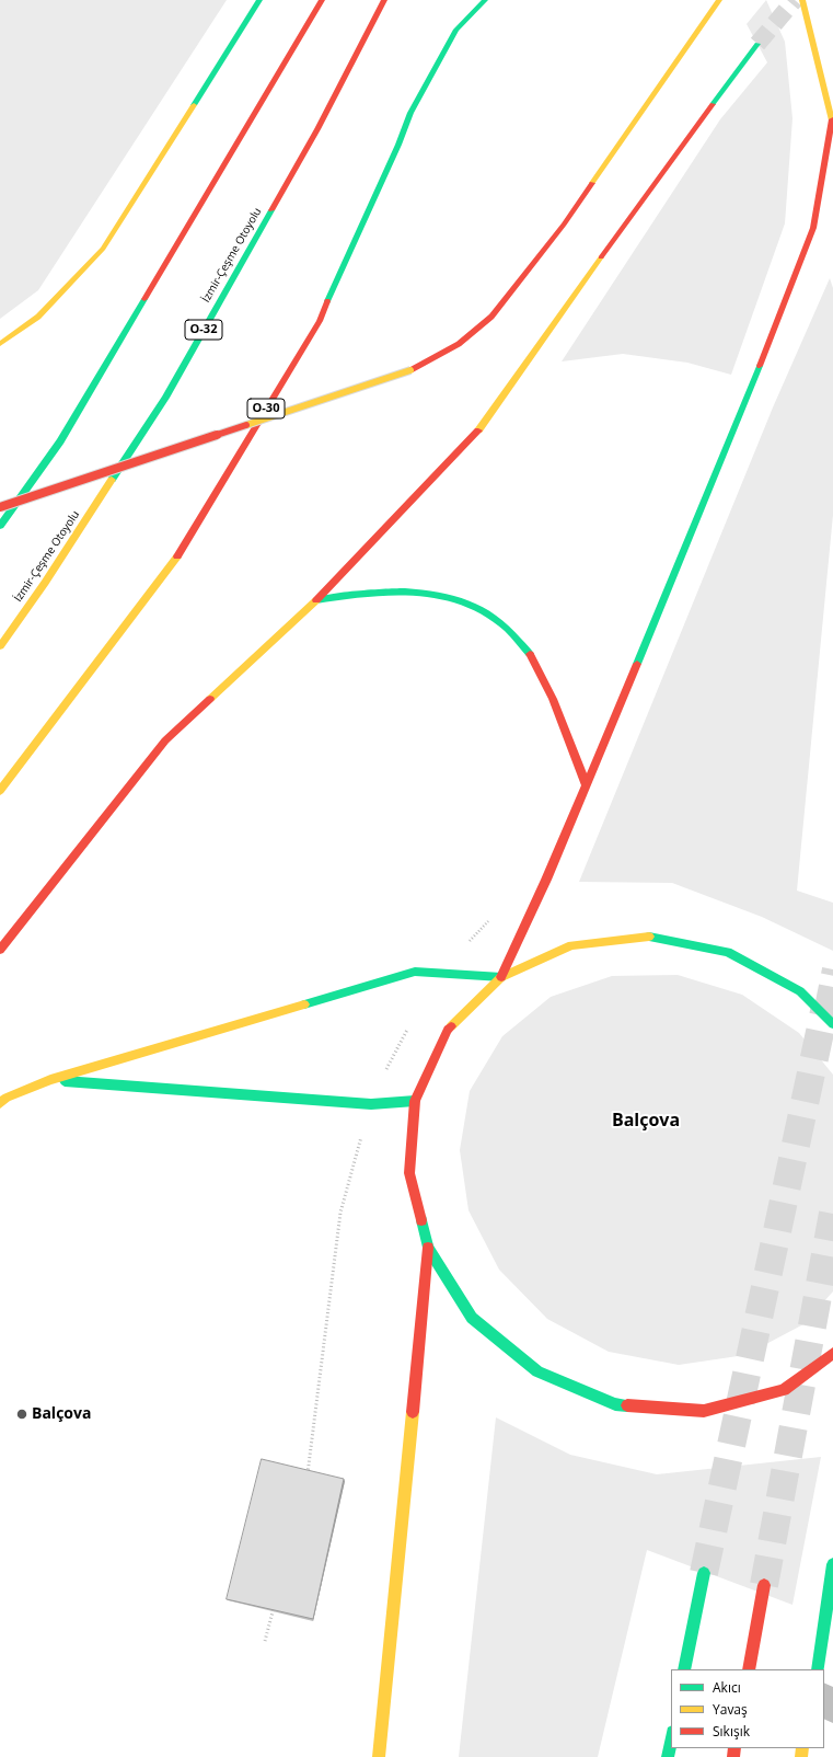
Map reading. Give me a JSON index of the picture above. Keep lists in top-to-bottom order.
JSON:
{
  "streets": {
    "main road": ["İzmir-Çeşme Otoyolu", "O-32", "O-30"]
  },
  "districts": ["Balçova"],
  "places": ["Balçova"],
  "legend": ["Akıcı", "Yavaş", "Sıkışık"]
}
